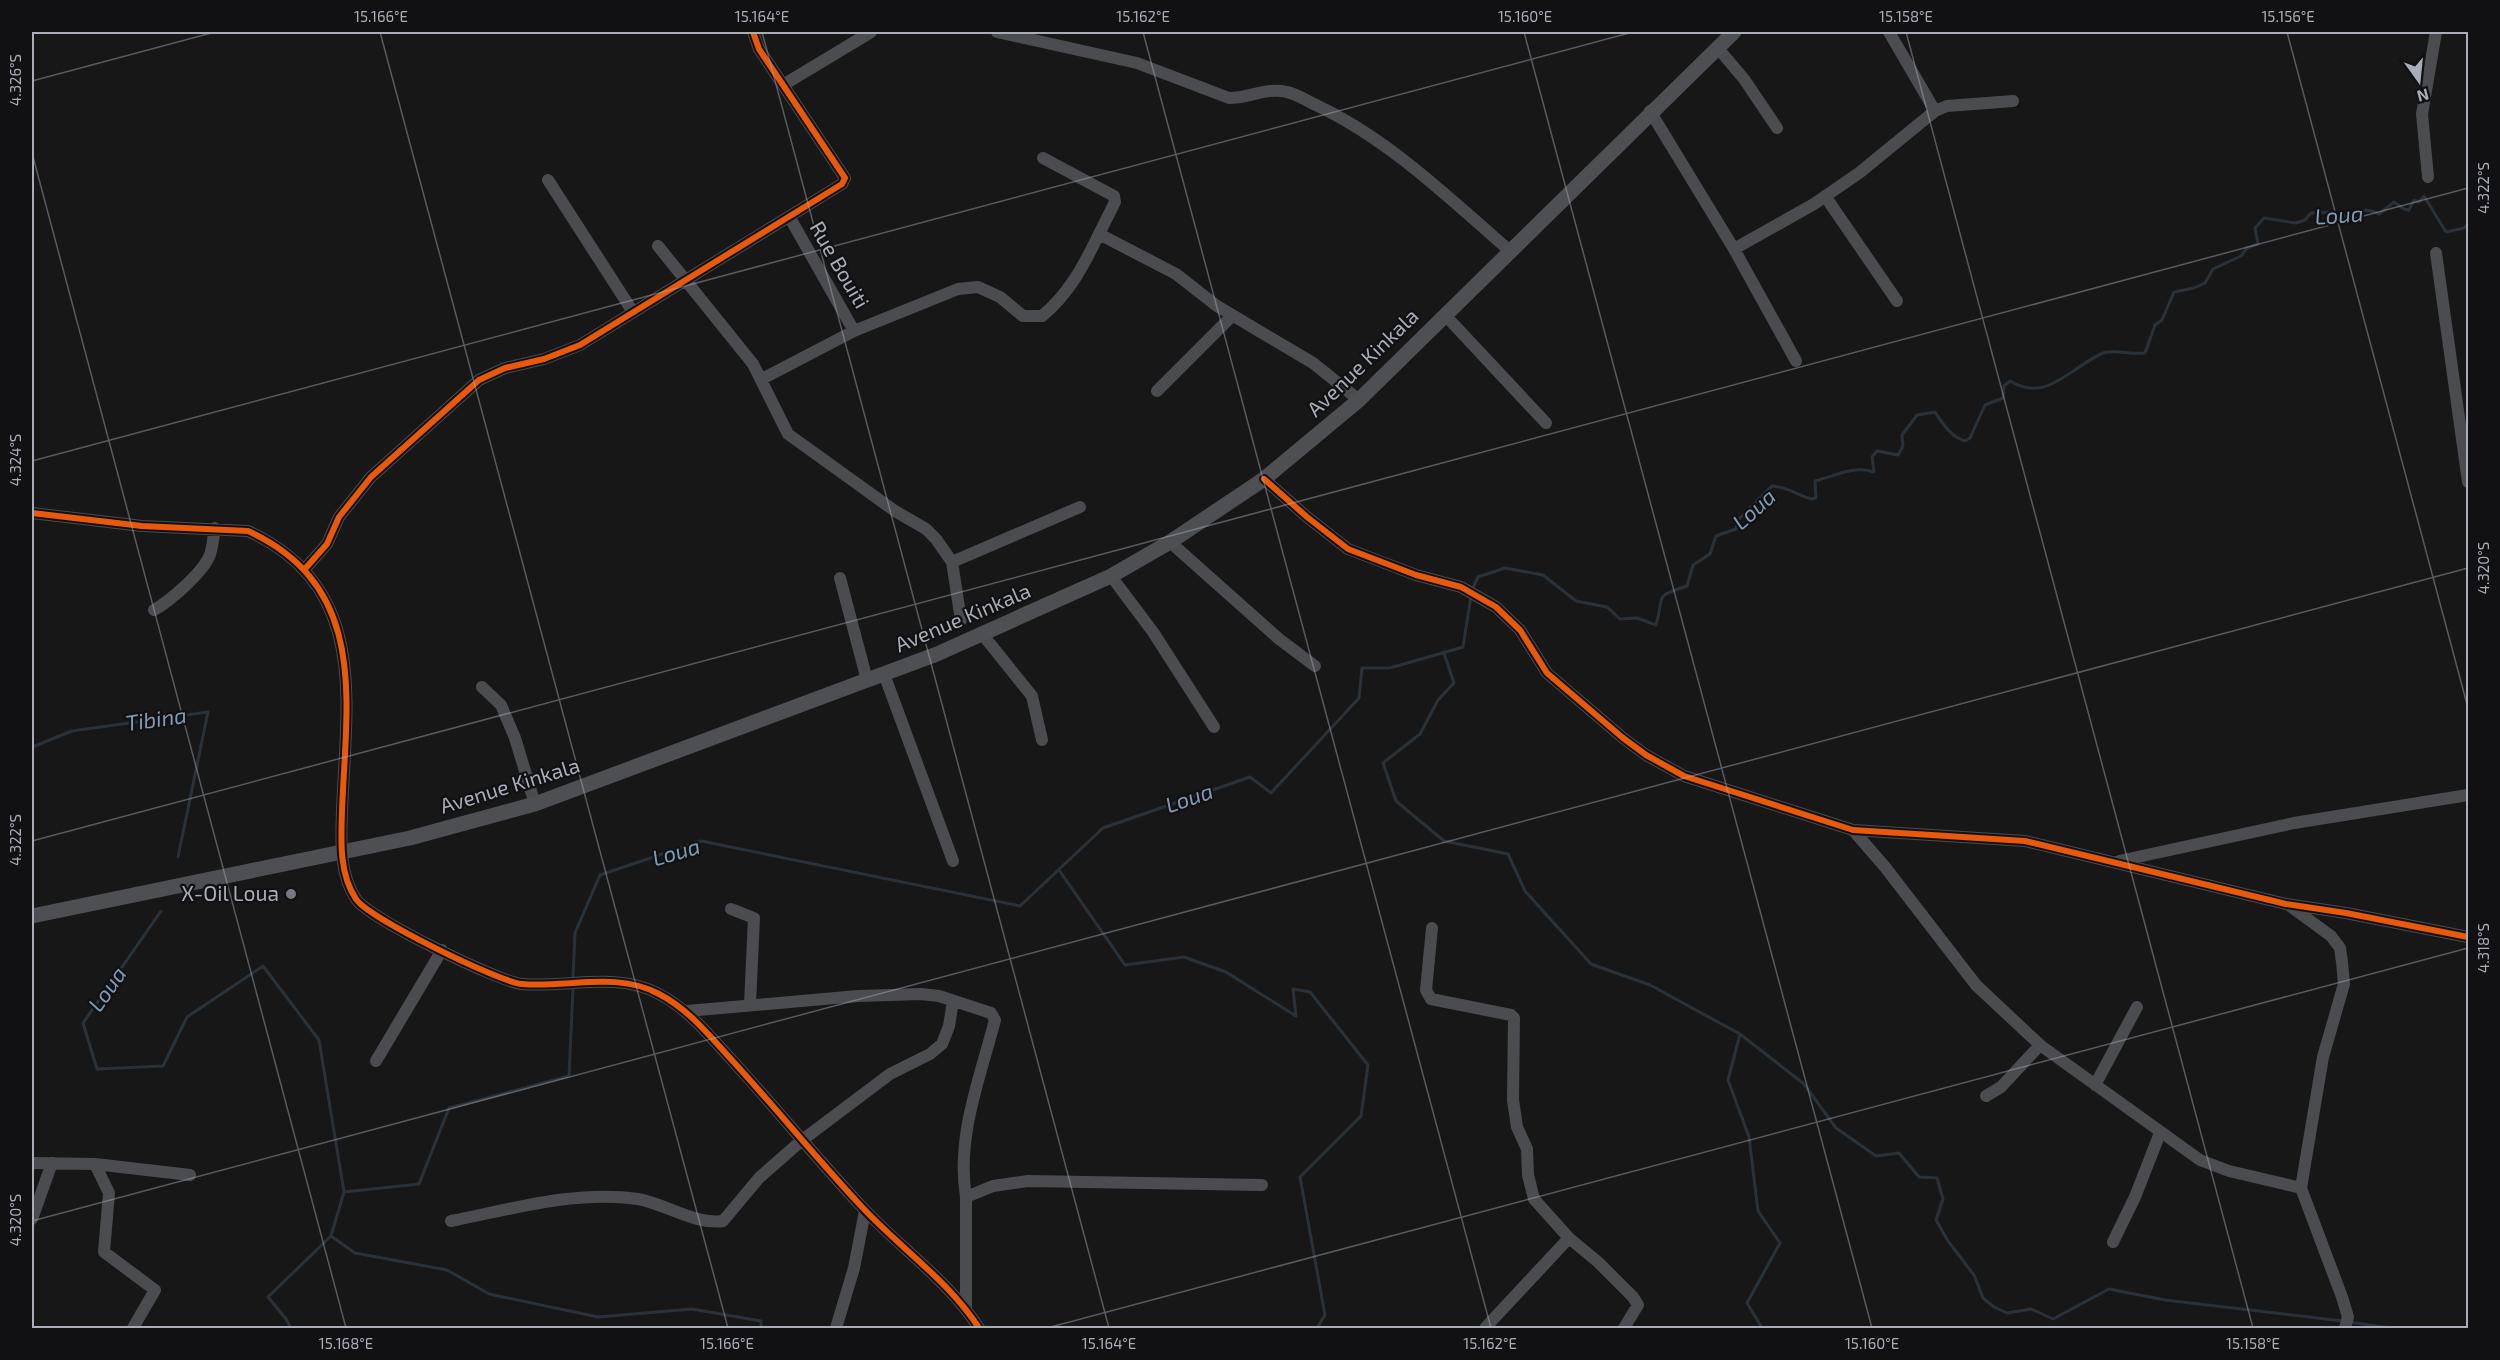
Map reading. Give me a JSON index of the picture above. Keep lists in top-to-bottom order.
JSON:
{
  "streets": {
    "main road": ["Avenue Kinkala"],
    "street": ["Rue Bouiti"]
  },
  "water": ["Loua", "Tibina"],
  "places": ["X-Oil Loua"],
  "north": "bottom",
  "coordinates": [
    "15.166°E",
    "15.164°E",
    "15.162°E",
    "15.160°E",
    "15.158°E",
    "15.156°E",
    "4.326°S",
    "4.322°S",
    "4.324°S",
    "4.320°S",
    "4.318°S",
    "15.168°E"
  ]
}
